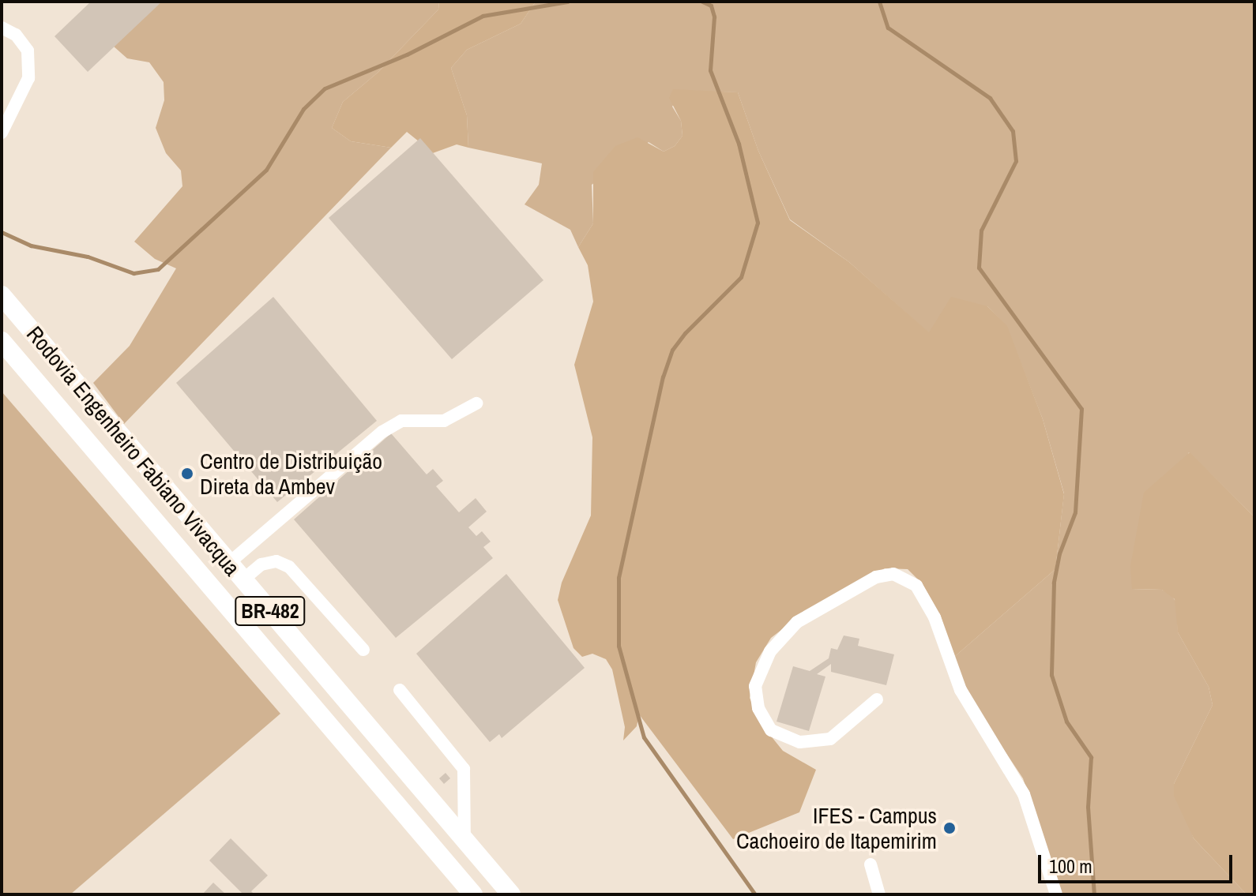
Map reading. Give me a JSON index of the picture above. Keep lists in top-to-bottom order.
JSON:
{
  "streets": {
    "highway": ["Rodovia Engenheiro Fabiano Vivacqua", "BR-482"]
  },
  "places": ["Centro de Distribuição Direta da Ambev", "IFES - Campus Cachoeiro de Itapemirim"],
  "scale_bar": "100 m"
}
